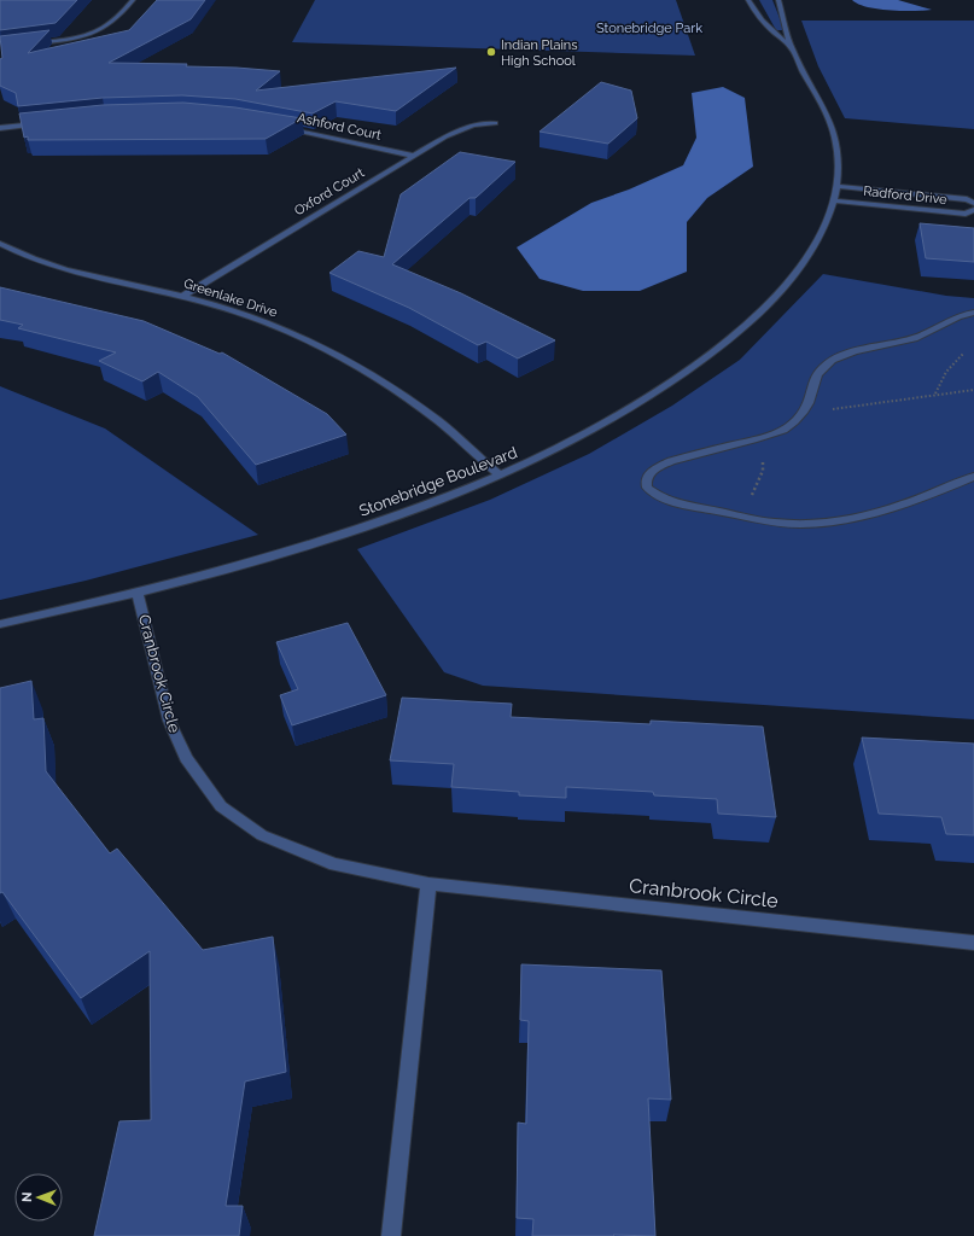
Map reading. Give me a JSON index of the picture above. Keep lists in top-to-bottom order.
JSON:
{
  "streets": {
    "street": [
      "Ashford Court",
      "Oxford Court",
      "Radford Drive",
      "Greenlake Drive",
      "Stonebridge Boulevard",
      "Cranbrook Circle"
    ]
  },
  "crossings": [
    ["Ashford Court", "Oxford Court"],
    ["Oxford Court", "Greenlake Drive"],
    ["Radford Drive", "Stonebridge Boulevard"],
    ["Greenlake Drive", "Stonebridge Boulevard"],
    ["Stonebridge Boulevard", "Cranbrook Circle"]
  ],
  "parks": ["Stonebridge Park"],
  "places": ["Indian Plains High School"],
  "north": "left"
}
